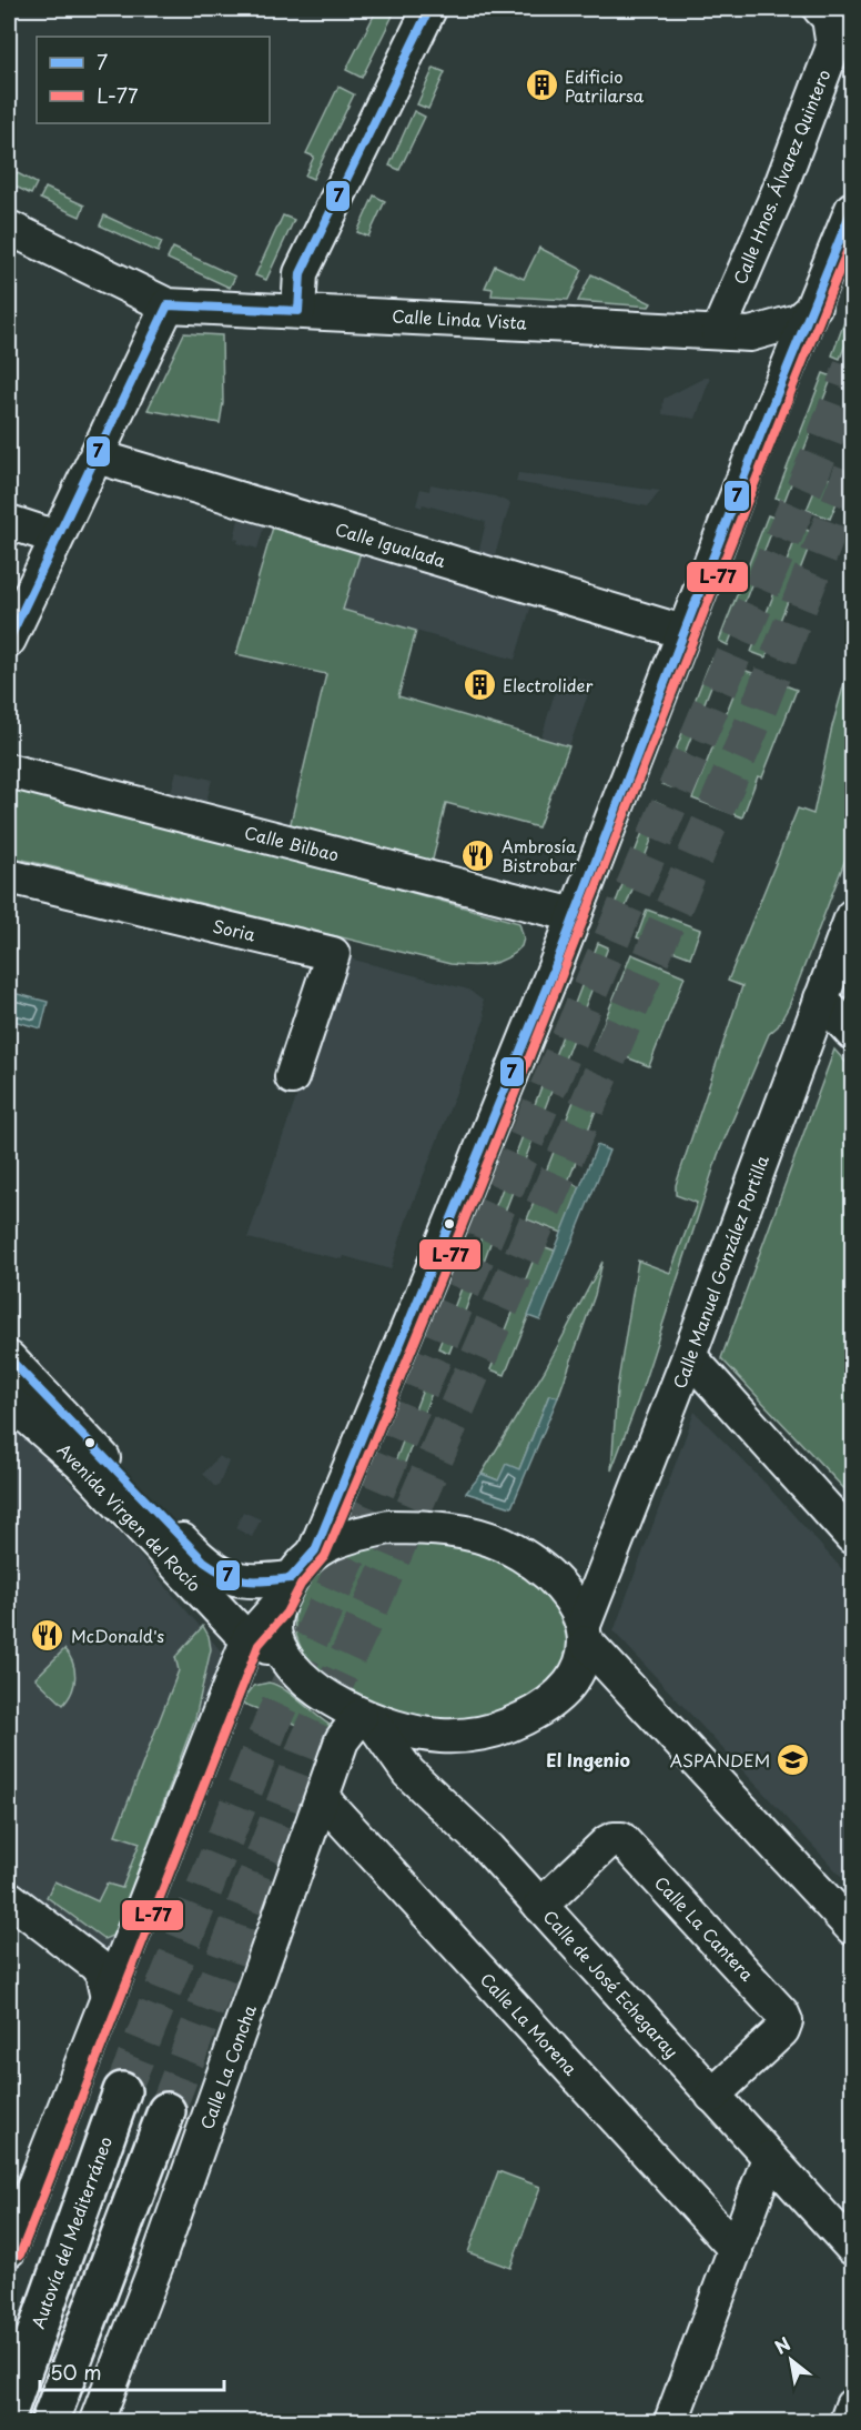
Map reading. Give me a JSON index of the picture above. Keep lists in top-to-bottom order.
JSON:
{
  "streets": {
    "highway": ["Autovía del Mediterráneo"],
    "street": [
      "Calle Hnos. Álvarez Quintero",
      "Calle Linda Vista",
      "Calle Igualada",
      "Calle Bilbao",
      "Soria",
      "Calle Manuel González Portilla",
      "Avenida Virgen del Rocío",
      "Calle La Cantera",
      "Calle de José Echegaray",
      "Calle La Morena",
      "Calle La Concha"
    ]
  },
  "crossings": [
    ["Calle Hnos. Álvarez Quintero", "Calle Linda Vista"],
    ["Calle Manuel González Portilla", "Calle de José Echegaray"],
    ["Calle Manuel González Portilla", "Calle La Concha"],
    ["Calle La Cantera", "Calle de José Echegaray"],
    ["Calle de José Echegaray", "Calle La Concha"],
    ["Calle La Morena", "Calle La Concha"]
  ],
  "districts": ["El Ingenio"],
  "places": {
    "building": ["Edificio Patrilarsa", "Electrolider"],
    "restaurant": ["Ambrosía Bistrobar", "McDonald's"],
    "school or university": ["ASPANDEM"]
  },
  "lines": ["transit line 7", "transit line L-77"],
  "legend": ["7", "L-77"],
  "scale_bar": "50 m",
  "north": "top left"
}
